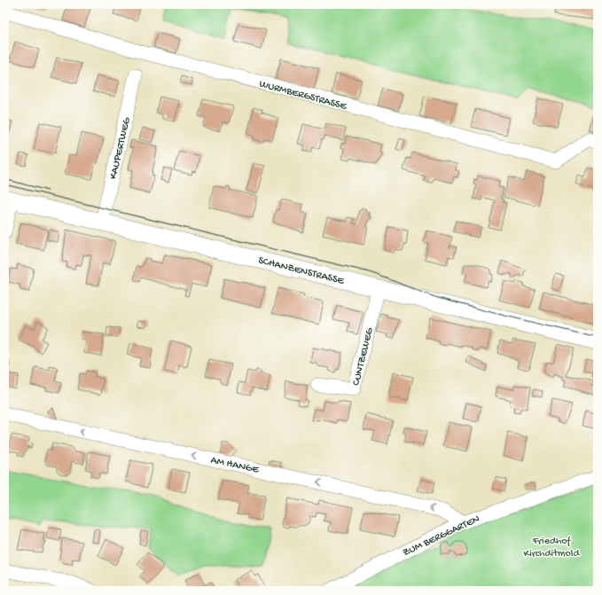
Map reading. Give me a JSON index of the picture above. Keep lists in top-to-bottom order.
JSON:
{
  "streets": {
    "street": [
      "WURMBERGSTRASSE",
      "KAUPERTWEG",
      "SCHANZENSTRASSE",
      "CUNTZEWEG",
      "AM HANGE",
      "ZUM BERGGARTEN"
    ]
  },
  "crossings": [
    ["KAUPERTWEG", "SCHANZENSTRASSE"],
    ["SCHANZENSTRASSE", "CUNTZEWEG"],
    ["AM HANGE", "ZUM BERGGARTEN"]
  ],
  "one_way": ["AM HANGE"],
  "parks": ["Friedhof Kirchditmold"]
}
